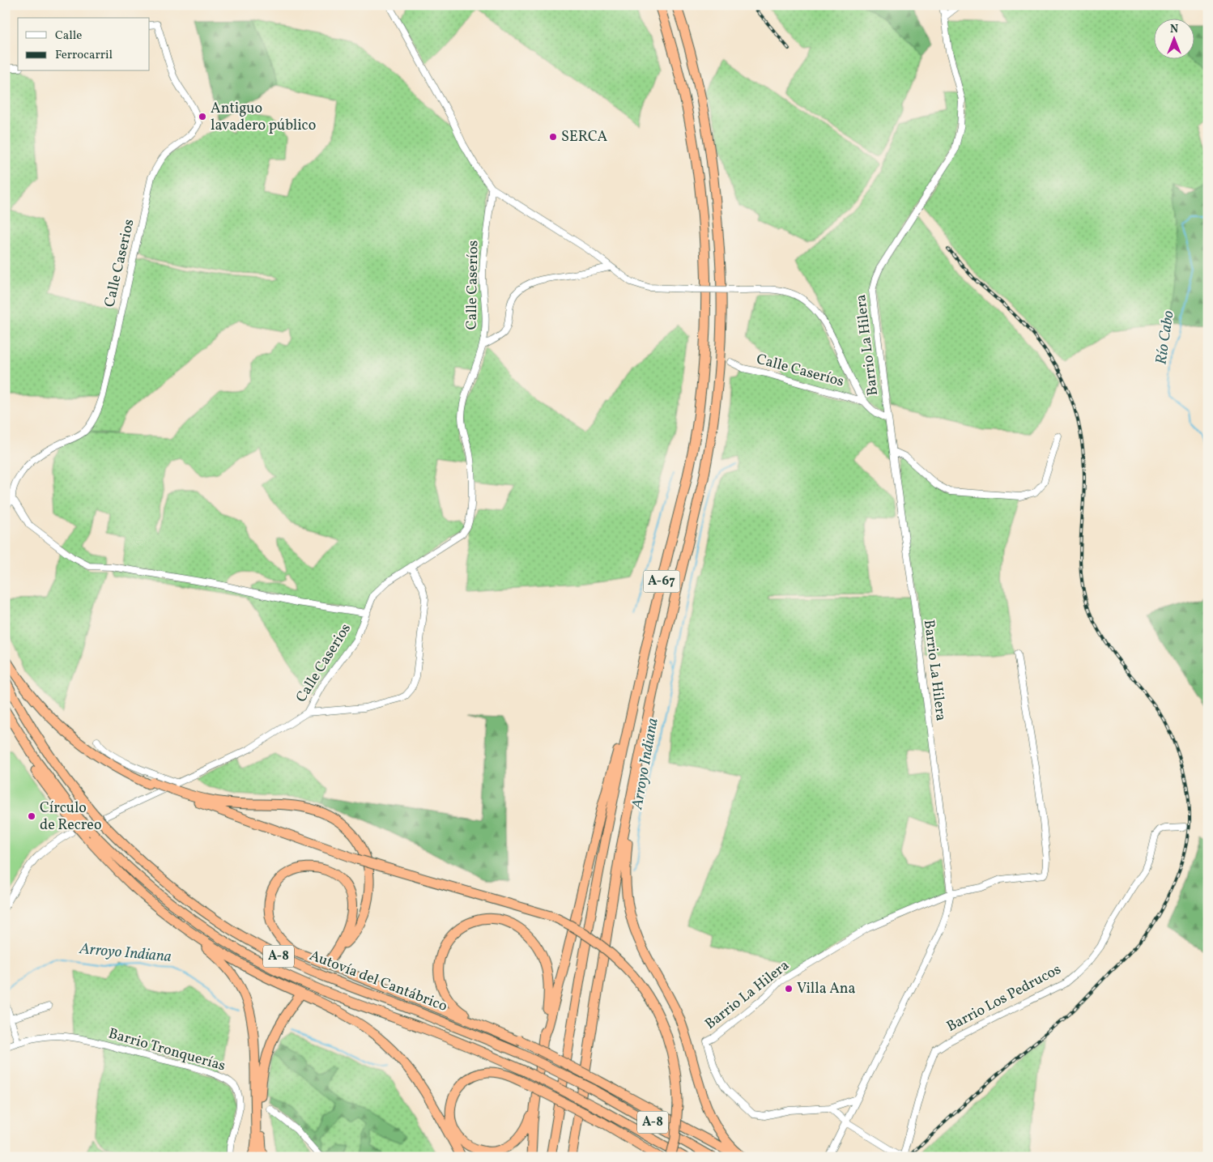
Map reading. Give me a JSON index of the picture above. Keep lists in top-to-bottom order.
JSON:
{
  "streets": {
    "highway": ["A-67", "A-8", "Autovía del Cantábrico"],
    "street": [
      "Calle Caserios",
      "Calle Caseríos",
      "Barrio La Hilera",
      "Barrio Los Pedrucos",
      "Barrio Tronquerías"
    ]
  },
  "crossings": [
    ["Calle Caserios", "Calle Caseríos"],
    ["Calle Caseríos", "Barrio La Hilera"]
  ],
  "water": ["Río Cabo", "Arroyo Indiana"],
  "places": [
    "Antiguo lavadero público",
    "SERCA",
    "Círculo de Recreo",
    "Villa Ana"
  ],
  "legend": ["Calle", "Ferrocarril"],
  "north": "top"
}
